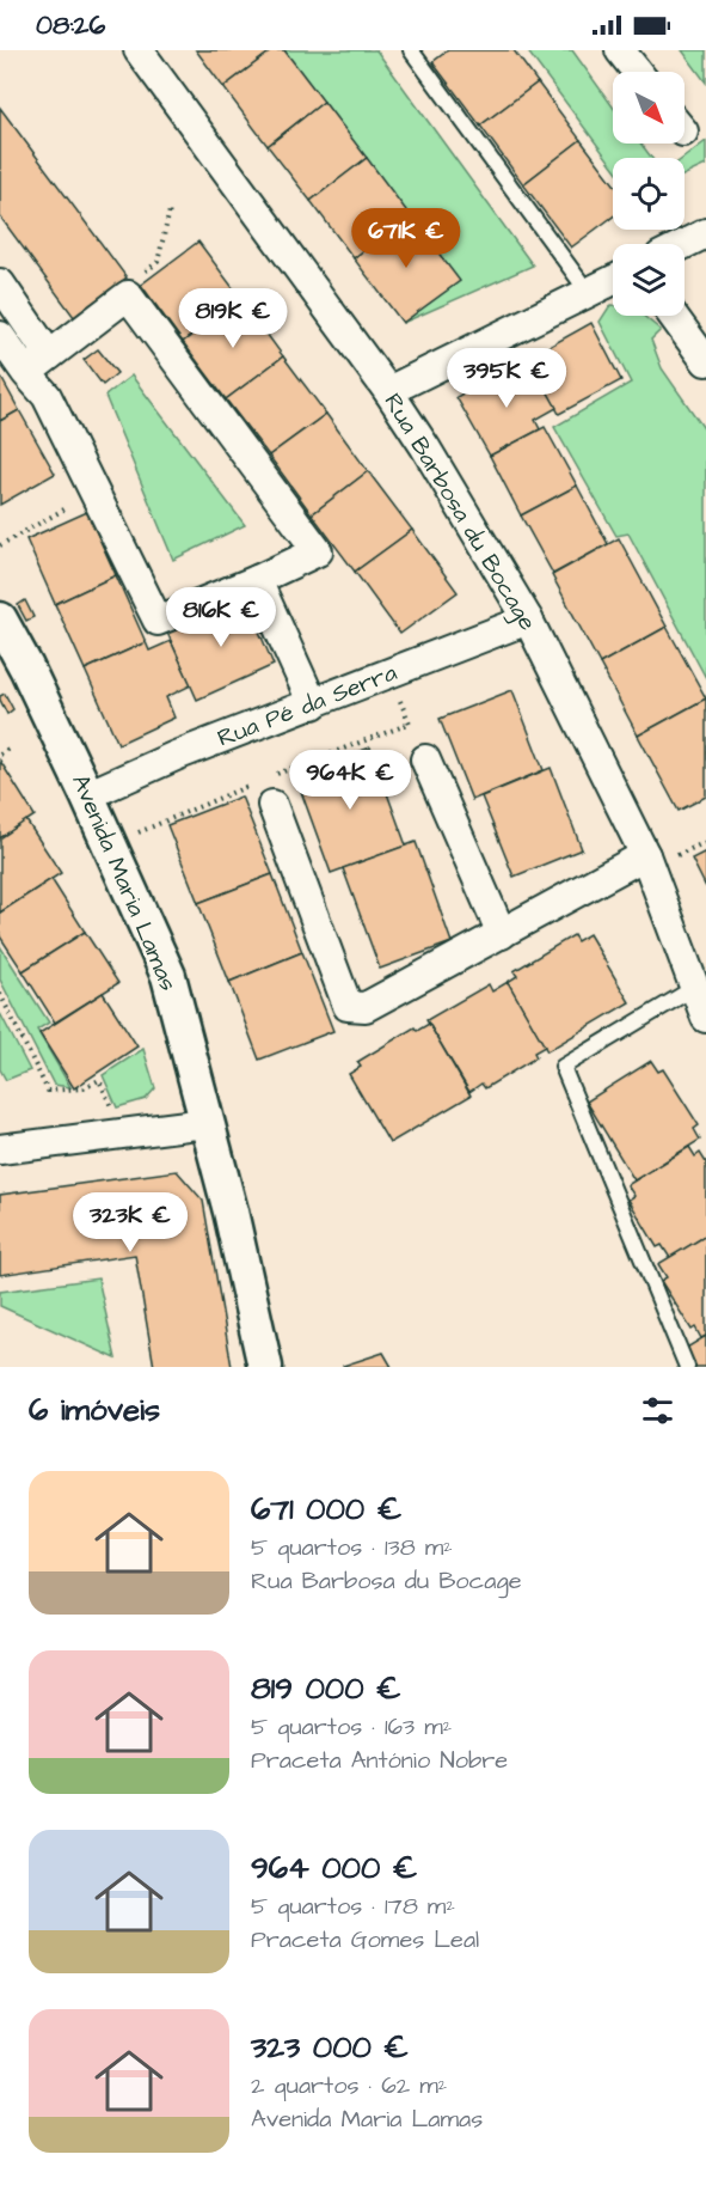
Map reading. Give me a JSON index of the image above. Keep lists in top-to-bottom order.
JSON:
{
  "streets": {
    "street": ["Rua Barbosa du Bocage", "Rua Pé da Serra", "Avenida Maria Lamas"]
  },
  "crossings": [
    ["Rua Barbosa du Bocage", "Rua Pé da Serra"],
    ["Rua Pé da Serra", "Avenida Maria Lamas"]
  ],
  "north": "bottom right",
  "page": {
    "status": "08:26",
    "price": [
      "671K €",
      "819K €",
      "395K €",
      "816K €",
      "964K €",
      "323K €"
    ],
    "heading": "6 imóveis",
    "list": [
      {
        "name": "671 000 €",
        "note": "5 quartos · 138 m² · Rua Barbosa du Bocage"
      },
      {
        "name": "819 000 €",
        "note": "5 quartos · 163 m² · Praceta António Nobre"
      },
      {
        "name": "964 000 €",
        "note": "5 quartos · 178 m² · Praceta Gomes Leal"
      },
      {
        "name": "323 000 €",
        "note": "2 quartos · 62 m² · Avenida Maria Lamas"
      }
    ]
  }
}
